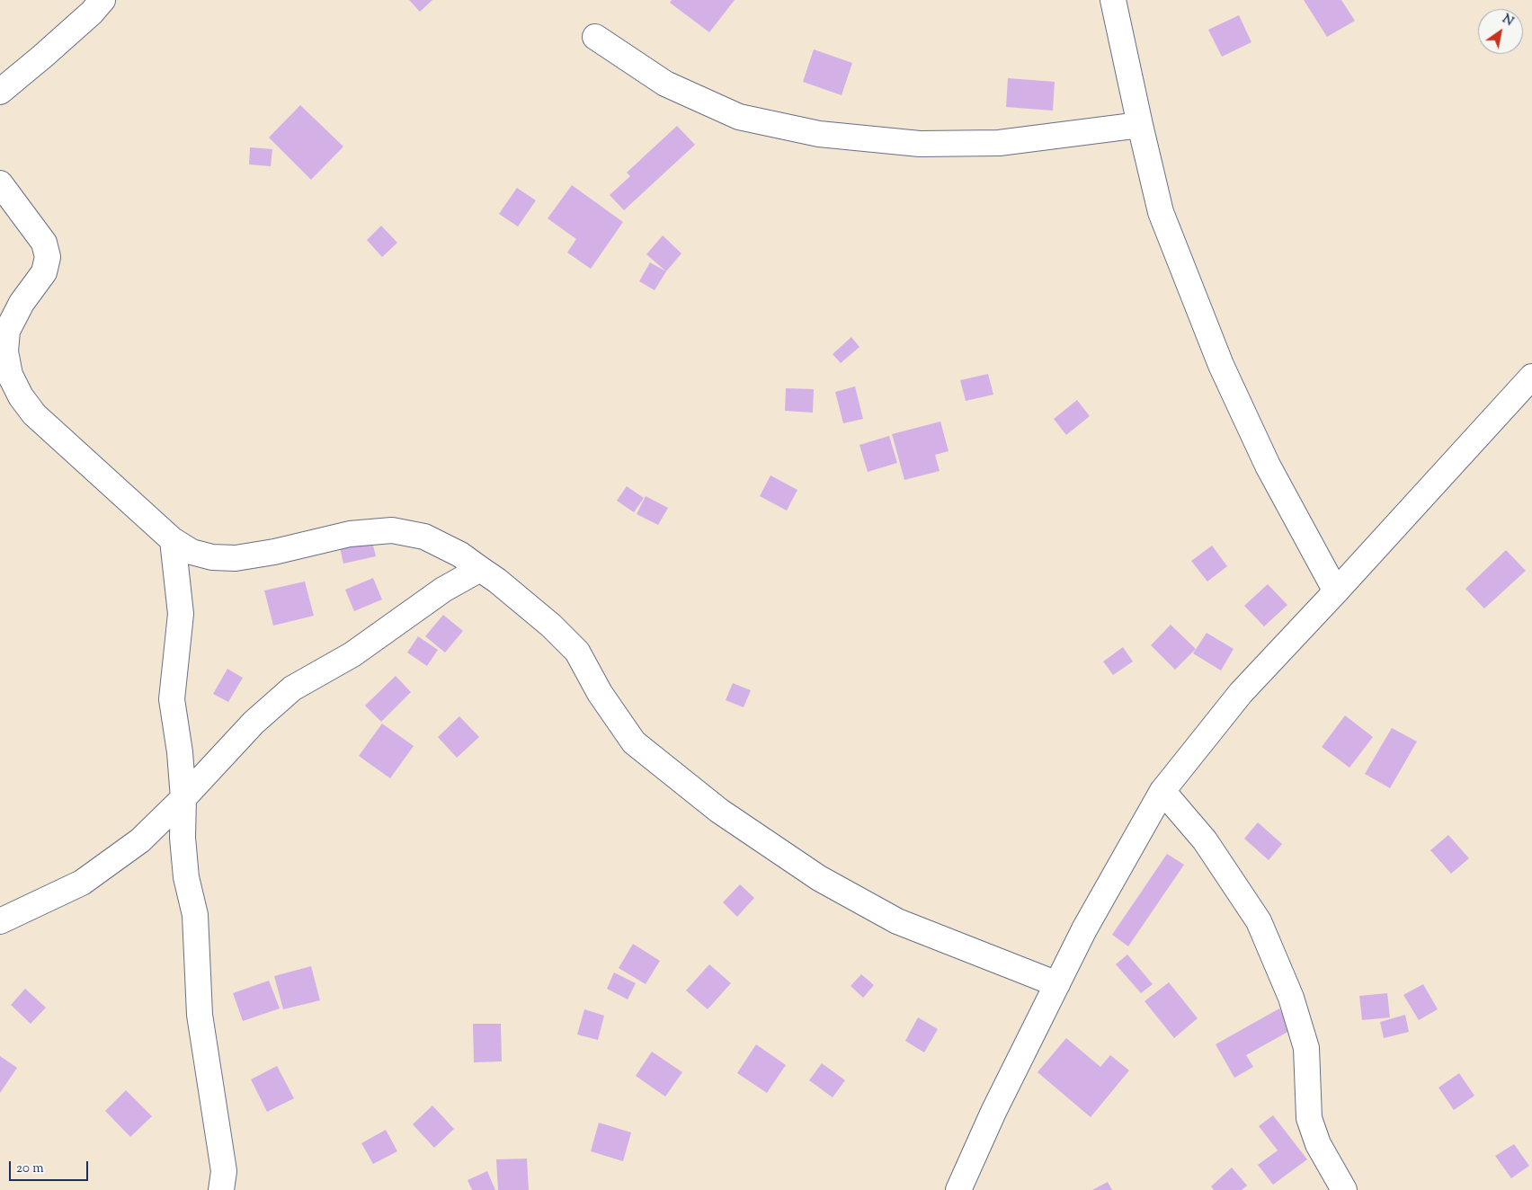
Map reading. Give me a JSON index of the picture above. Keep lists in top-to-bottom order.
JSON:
{
  "scale_bar": "20 m",
  "north": "top right"
}
